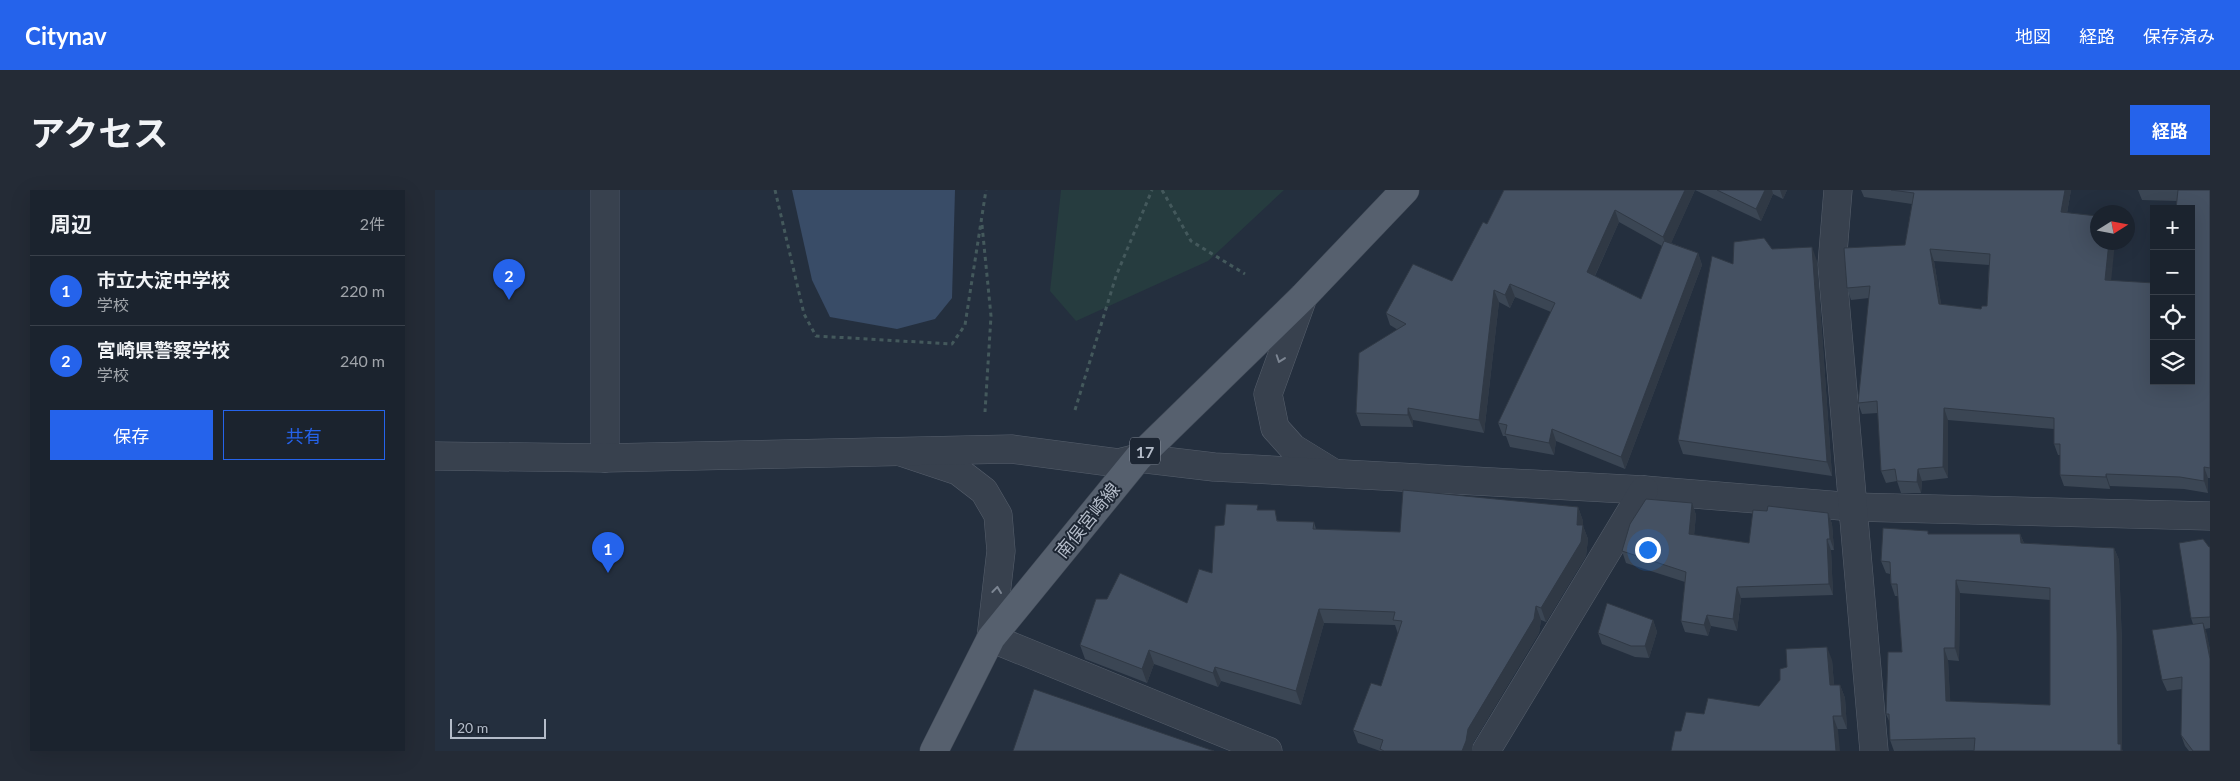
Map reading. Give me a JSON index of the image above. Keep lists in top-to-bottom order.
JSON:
{
  "streets": {
    "main road": ["17", "南俣宮崎線"]
  },
  "scale_bar": "20 m",
  "north": "right",
  "page": {
    "header": "Citynav",
    "nav": ["地図", "経路", "保存済み"],
    "title": "アクセス",
    "buttons": [
      "経路",
      ["保存", "共有"]
    ],
    "heading": ["周辺", "2件"],
    "map_buttons": ["+", "−"],
    "list": [
      {
        "mark": "1",
        "name": "市立大淀中学校",
        "note": "学校",
        "value": "220 m"
      },
      {
        "mark": "2",
        "name": "宮崎県警察学校",
        "note": "学校",
        "value": "240 m"
      }
    ],
    "pins": ["2", "1"],
    "scale": "20 m"
  }
}
